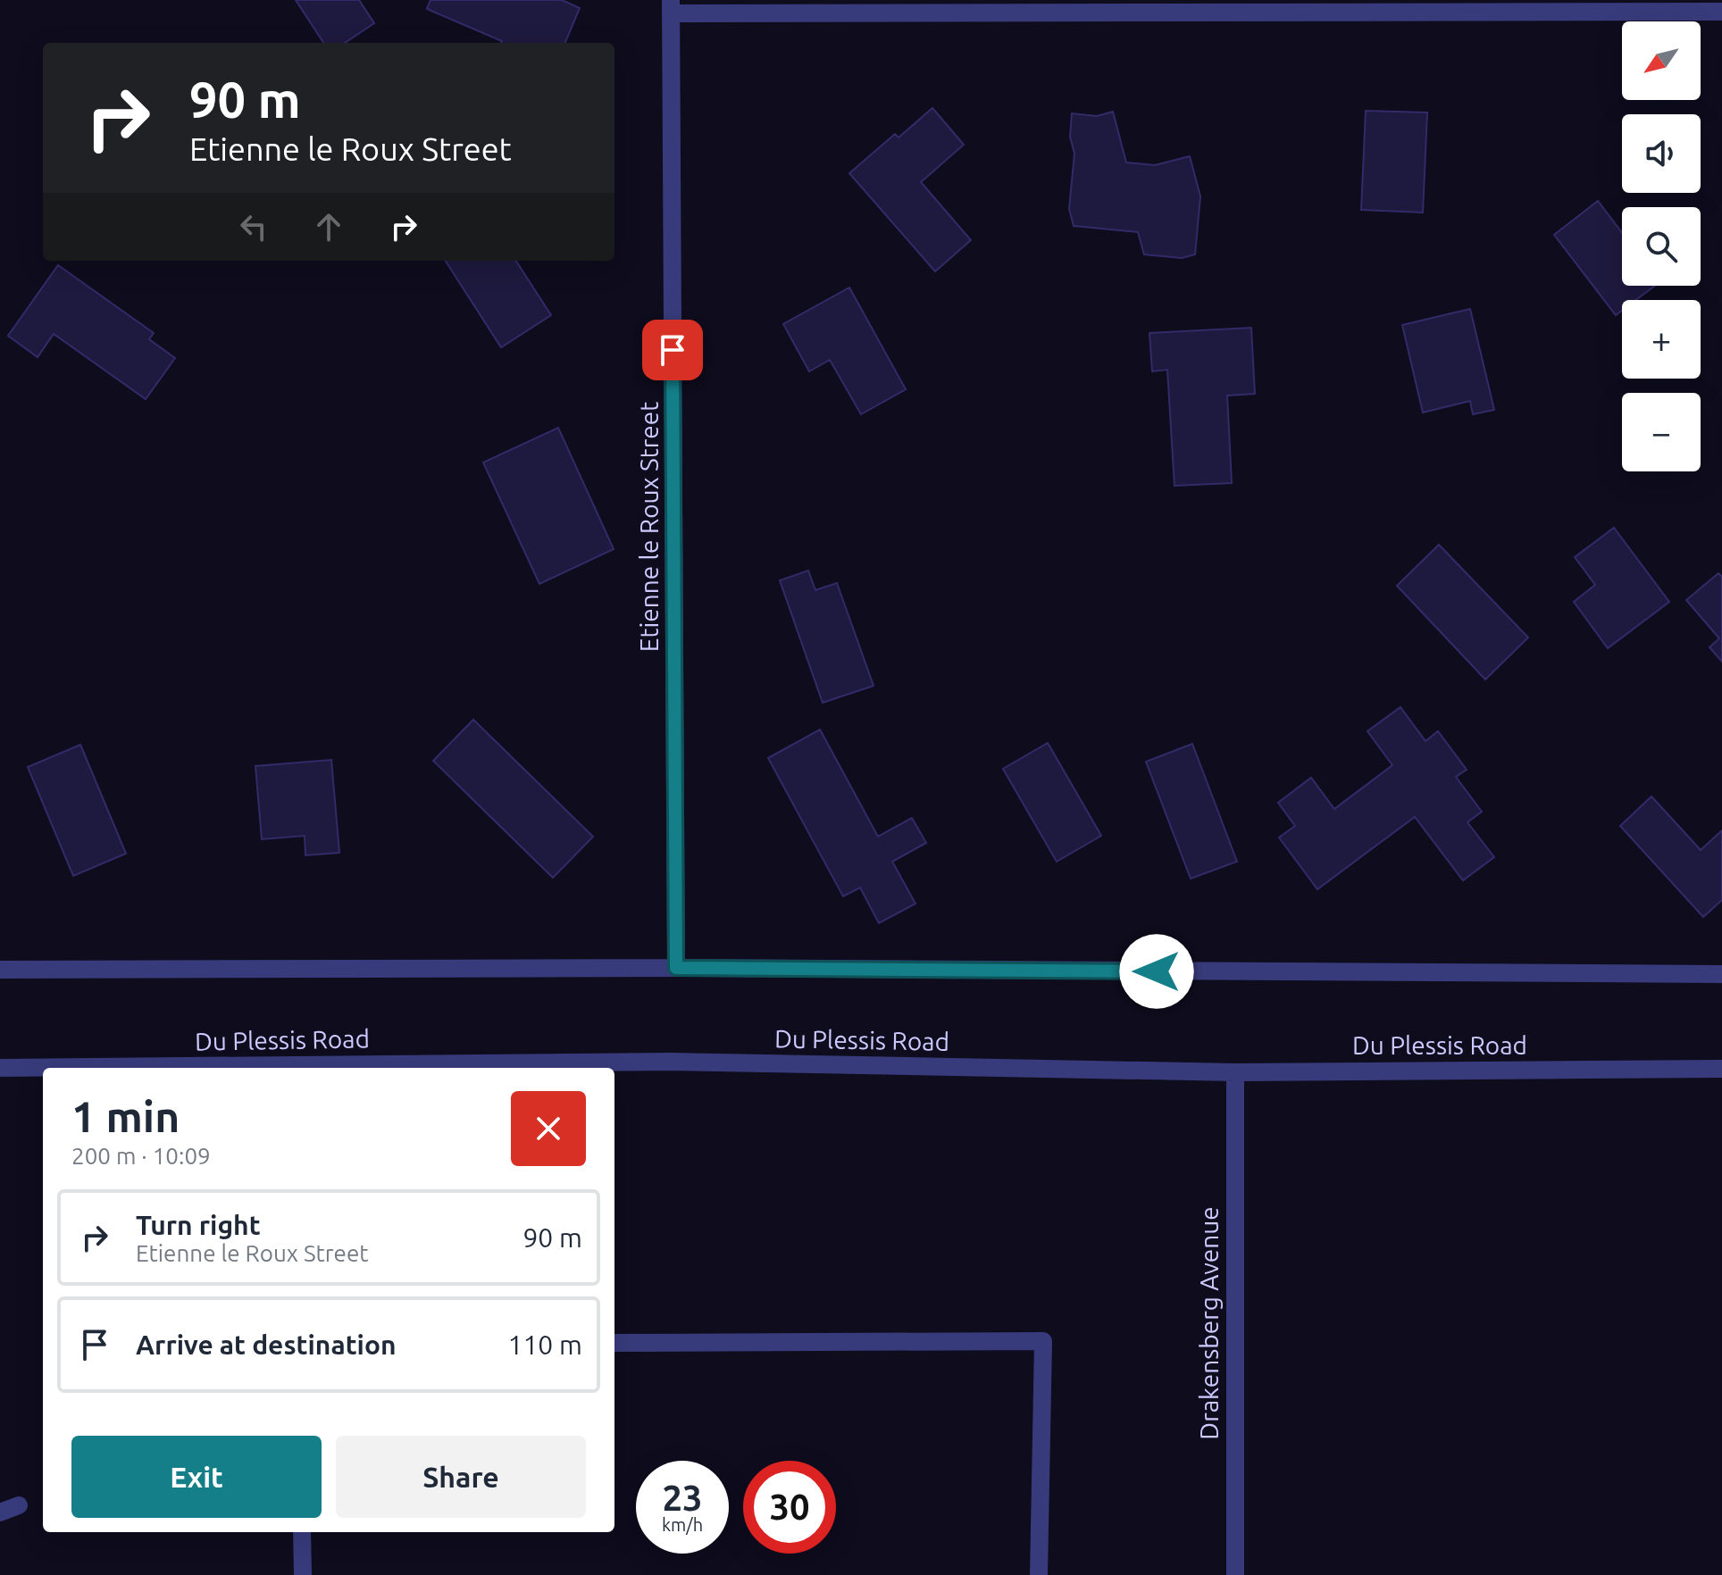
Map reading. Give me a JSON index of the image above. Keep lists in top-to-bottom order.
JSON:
{
  "streets": {
    "street": ["Etienne le Roux Street", "Du Plessis Road", "Drakensberg Avenue"]
  },
  "crossings": [
    ["Du Plessis Road", "Drakensberg Avenue"]
  ],
  "north": "bottom left",
  "page": {
    "map_buttons": ["+", "−"],
    "turn": ["90 m", "Etienne le Roux Street"],
    "heading": ["1 min", "200 m · 10:09"],
    "list": [
      {
        "name": "Turn right",
        "note": "Etienne le Roux Street",
        "value": "90 m"
      },
      {
        "name": "Arrive at destination",
        "value": "110 m"
      }
    ],
    "buttons": ["Exit", "Share"],
    "speed": "23 km/h",
    "limit": "30"
  }
}
